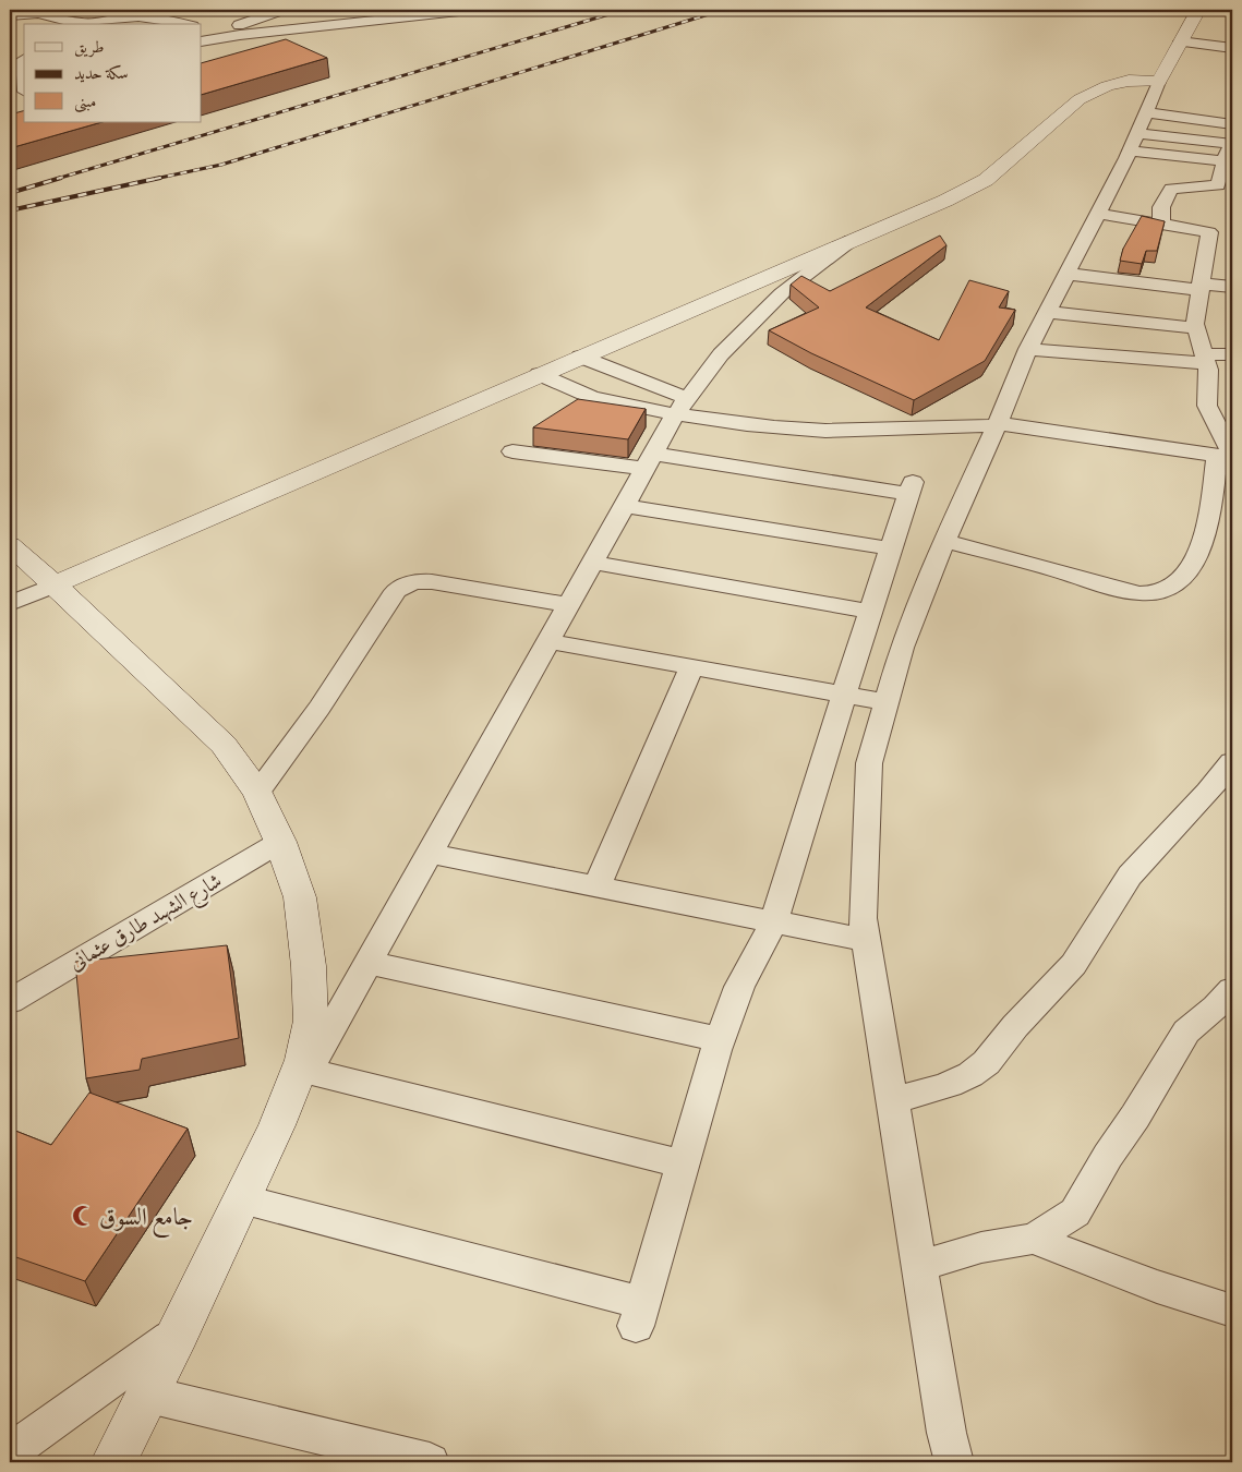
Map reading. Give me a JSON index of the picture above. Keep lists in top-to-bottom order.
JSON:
{
  "streets": {
    "street": ["شارع الشهىد طارق عثمانى"]
  },
  "places": {
    "mosque": ["جامع السوق"]
  },
  "legend": ["طريق", "سكة حديد", "مبنى"]
}
